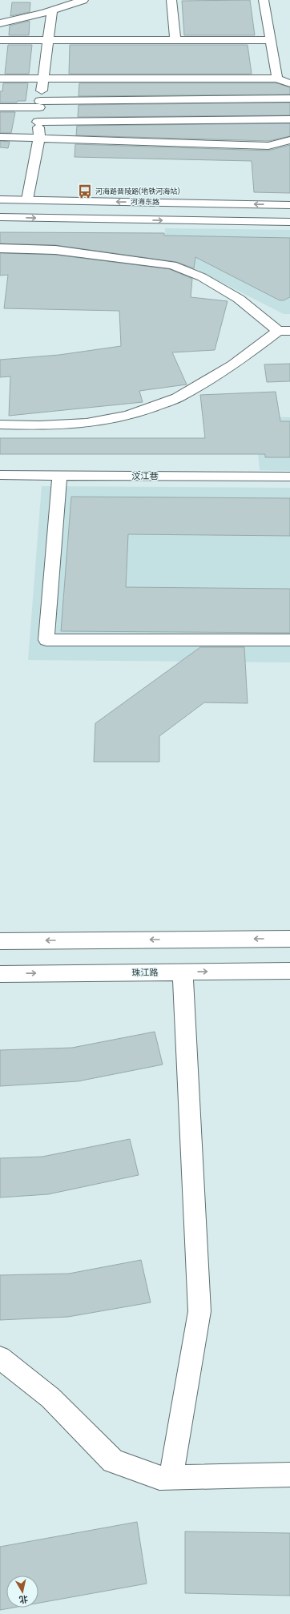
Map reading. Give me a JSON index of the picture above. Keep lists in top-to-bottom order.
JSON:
{
  "streets": {
    "street": ["河海东路", "汶江巷", "珠江路"]
  },
  "places": {
    "bus stop": ["河海路晋陵路(地铁河海站)"]
  },
  "north": "bottom"
}
